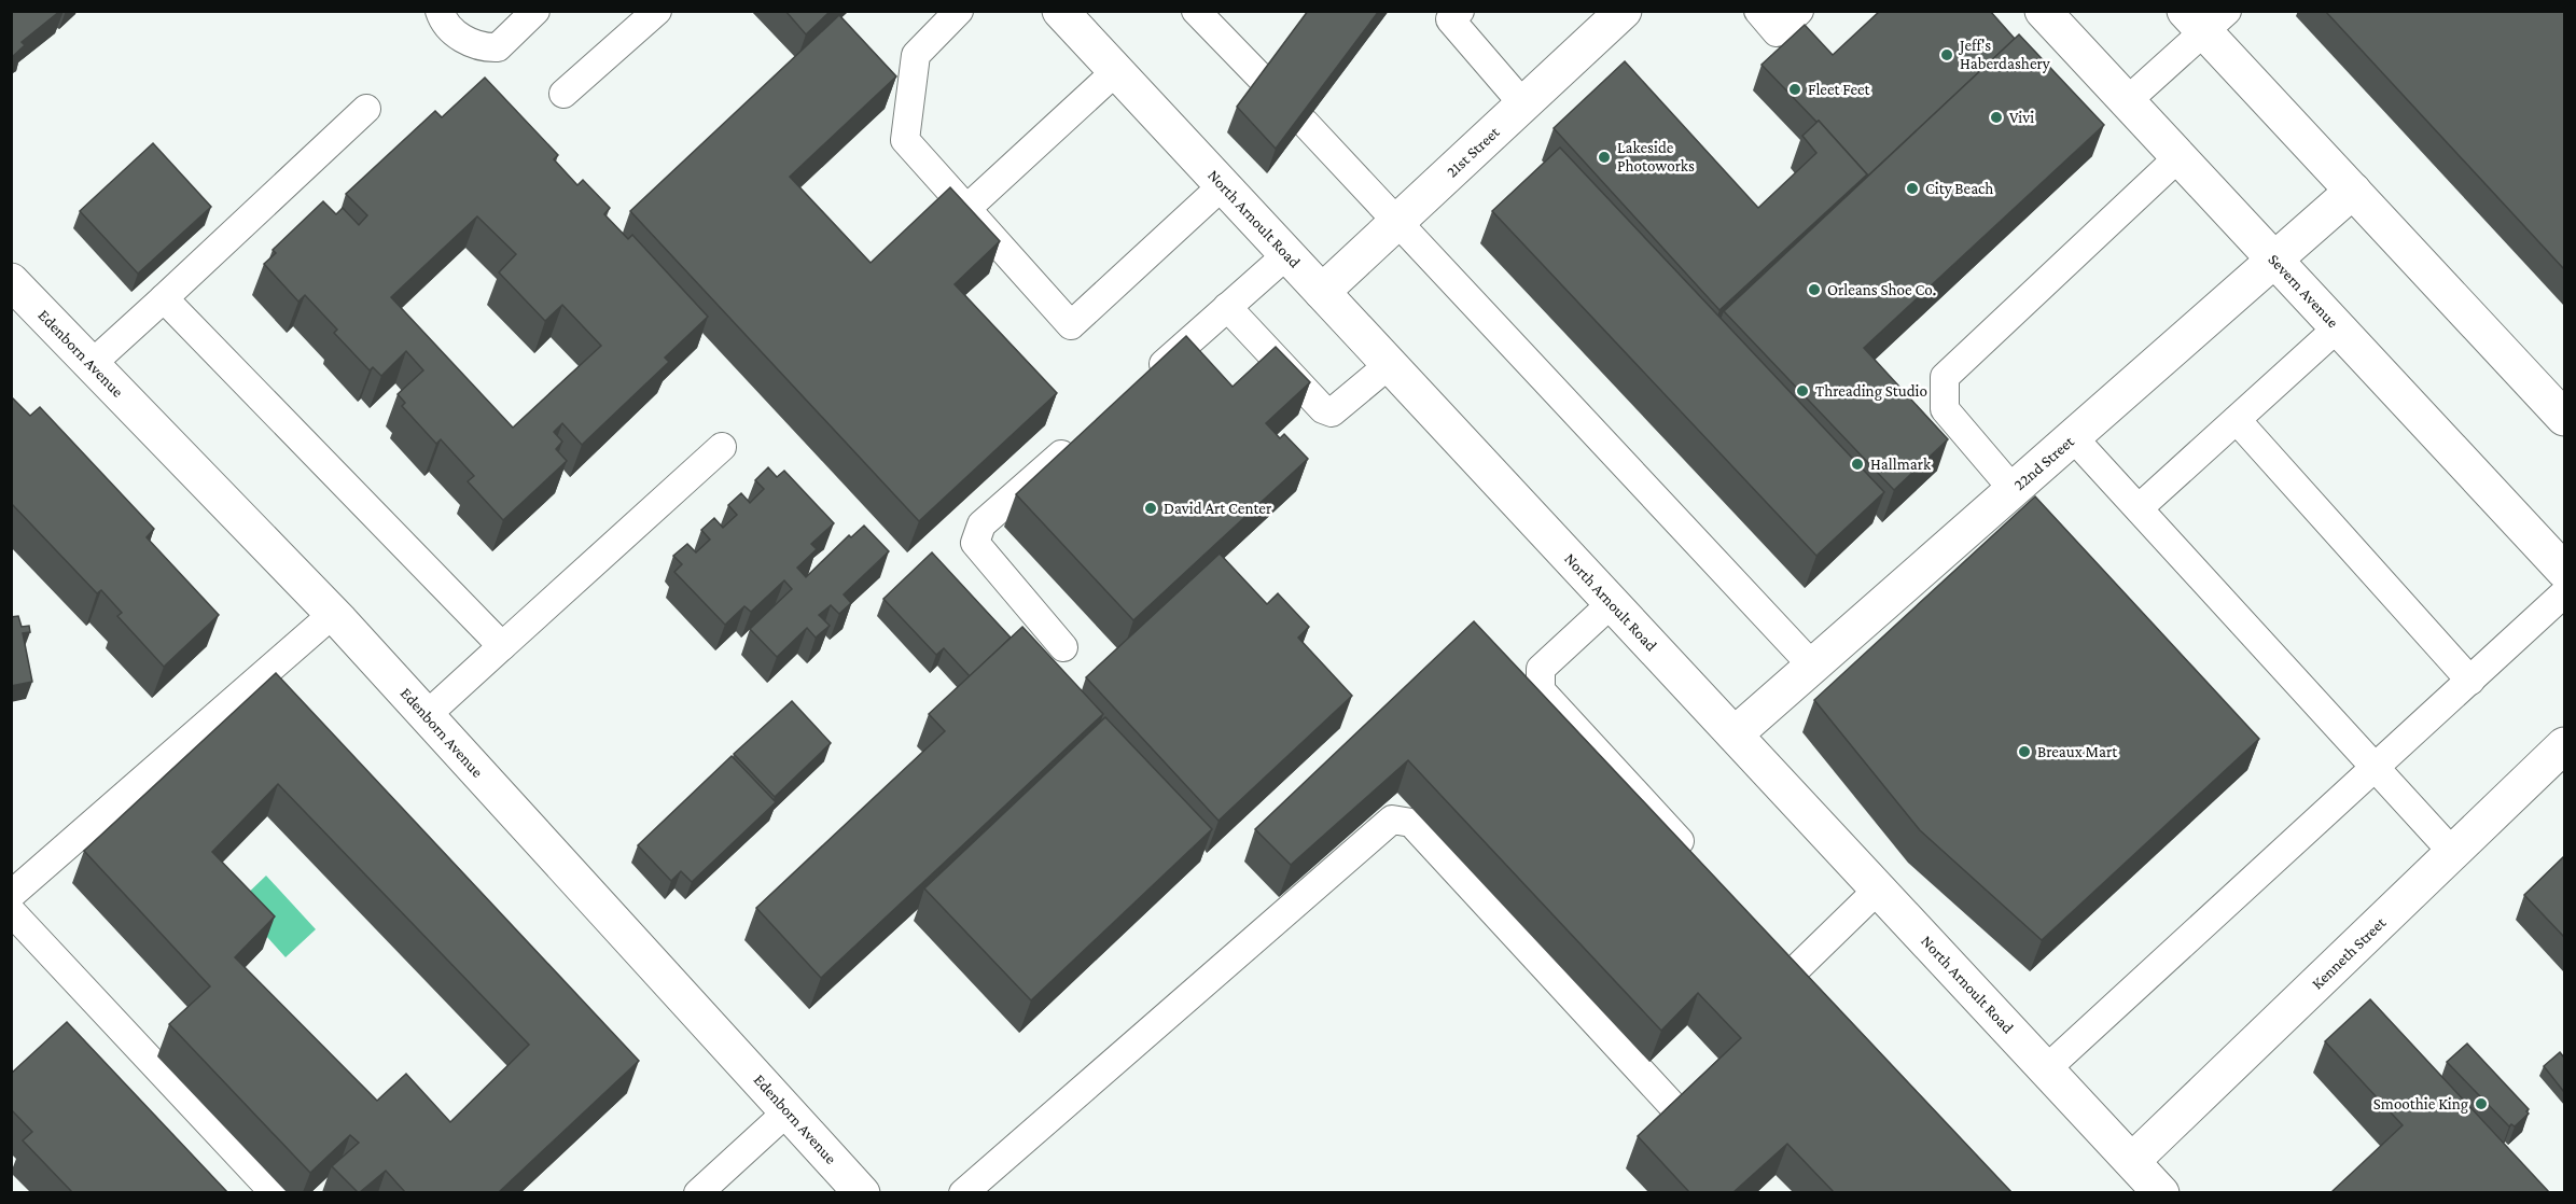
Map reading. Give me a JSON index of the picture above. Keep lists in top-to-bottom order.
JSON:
{
  "streets": {
    "street": [
      "21st Street",
      "North Arnoult Road",
      "Severn Avenue",
      "Edenborn Avenue",
      "22nd Street",
      "Kenneth Street"
    ]
  },
  "crossings": [
    ["21st Street", "North Arnoult Road"],
    ["North Arnoult Road", "22nd Street"],
    ["North Arnoult Road", "Kenneth Street"],
    ["Severn Avenue", "22nd Street"]
  ],
  "places": [
    "Jeff's Haberdashery",
    "Fleet Feet",
    "Vivi",
    "Lakeside Photoworks",
    "City Beach",
    "Orleans Shoe Co.",
    "Threading Studio",
    "Hallmark",
    "David Art Center",
    "Breaux Mart",
    "Smoothie King"
  ]
}
